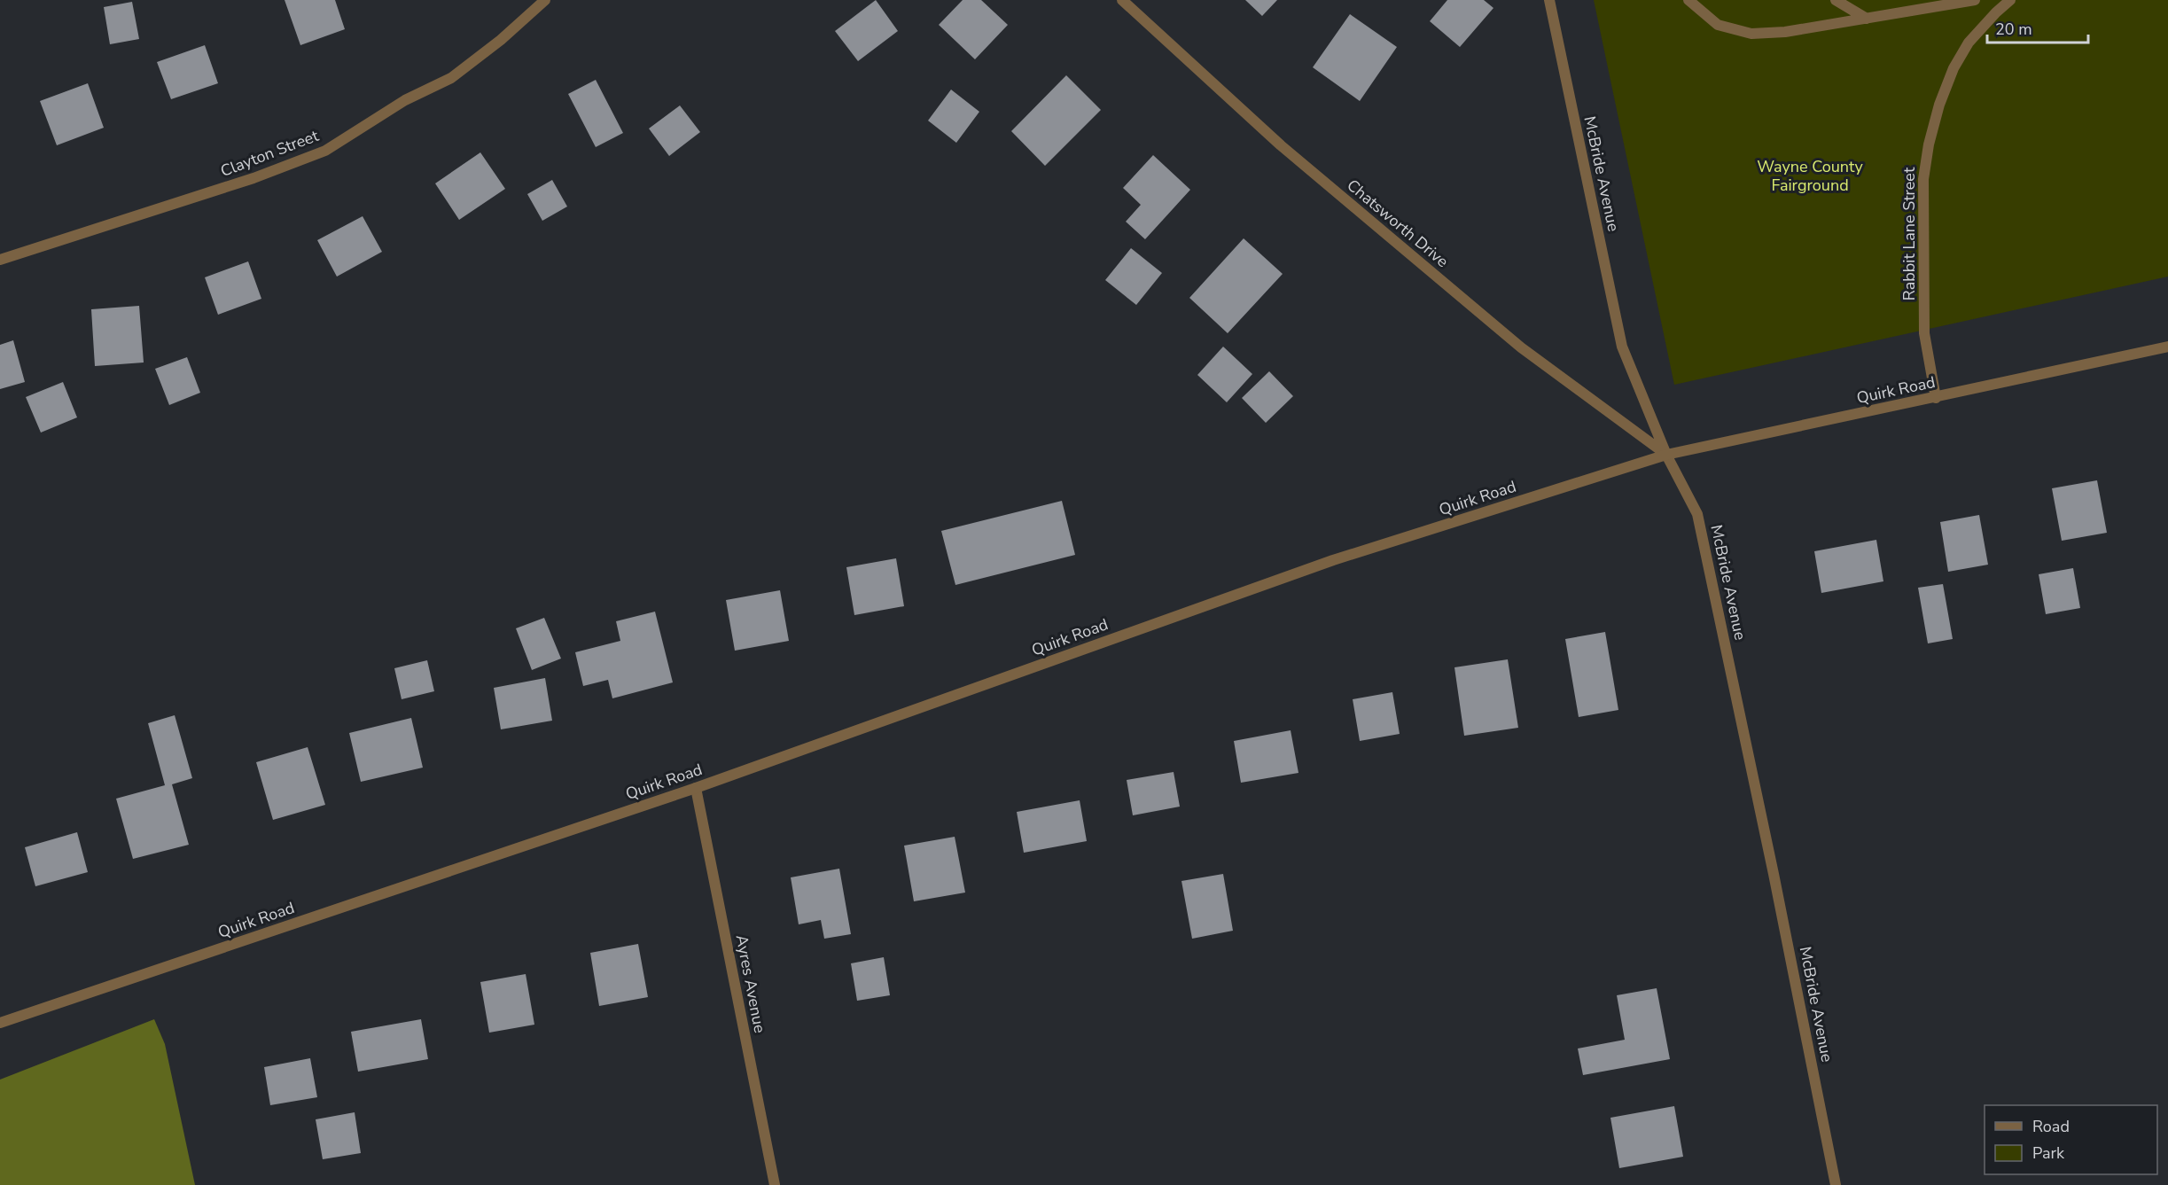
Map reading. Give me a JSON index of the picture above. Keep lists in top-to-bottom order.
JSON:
{
  "streets": {
    "street": [
      "Clayton Street",
      "McBride Avenue",
      "Chatsworth Drive",
      "Rabbit Lane Street",
      "Quirk Road",
      "Ayres Avenue"
    ]
  },
  "crossings": [
    ["McBride Avenue", "Chatsworth Drive"],
    ["McBride Avenue", "Quirk Road"],
    ["Chatsworth Drive", "Quirk Road"],
    ["Rabbit Lane Street", "Quirk Road"],
    ["Quirk Road", "Ayres Avenue"]
  ],
  "parks": ["Wayne County Fairground"],
  "legend": ["Road", "Park"],
  "scale_bar": "20 m"
}
